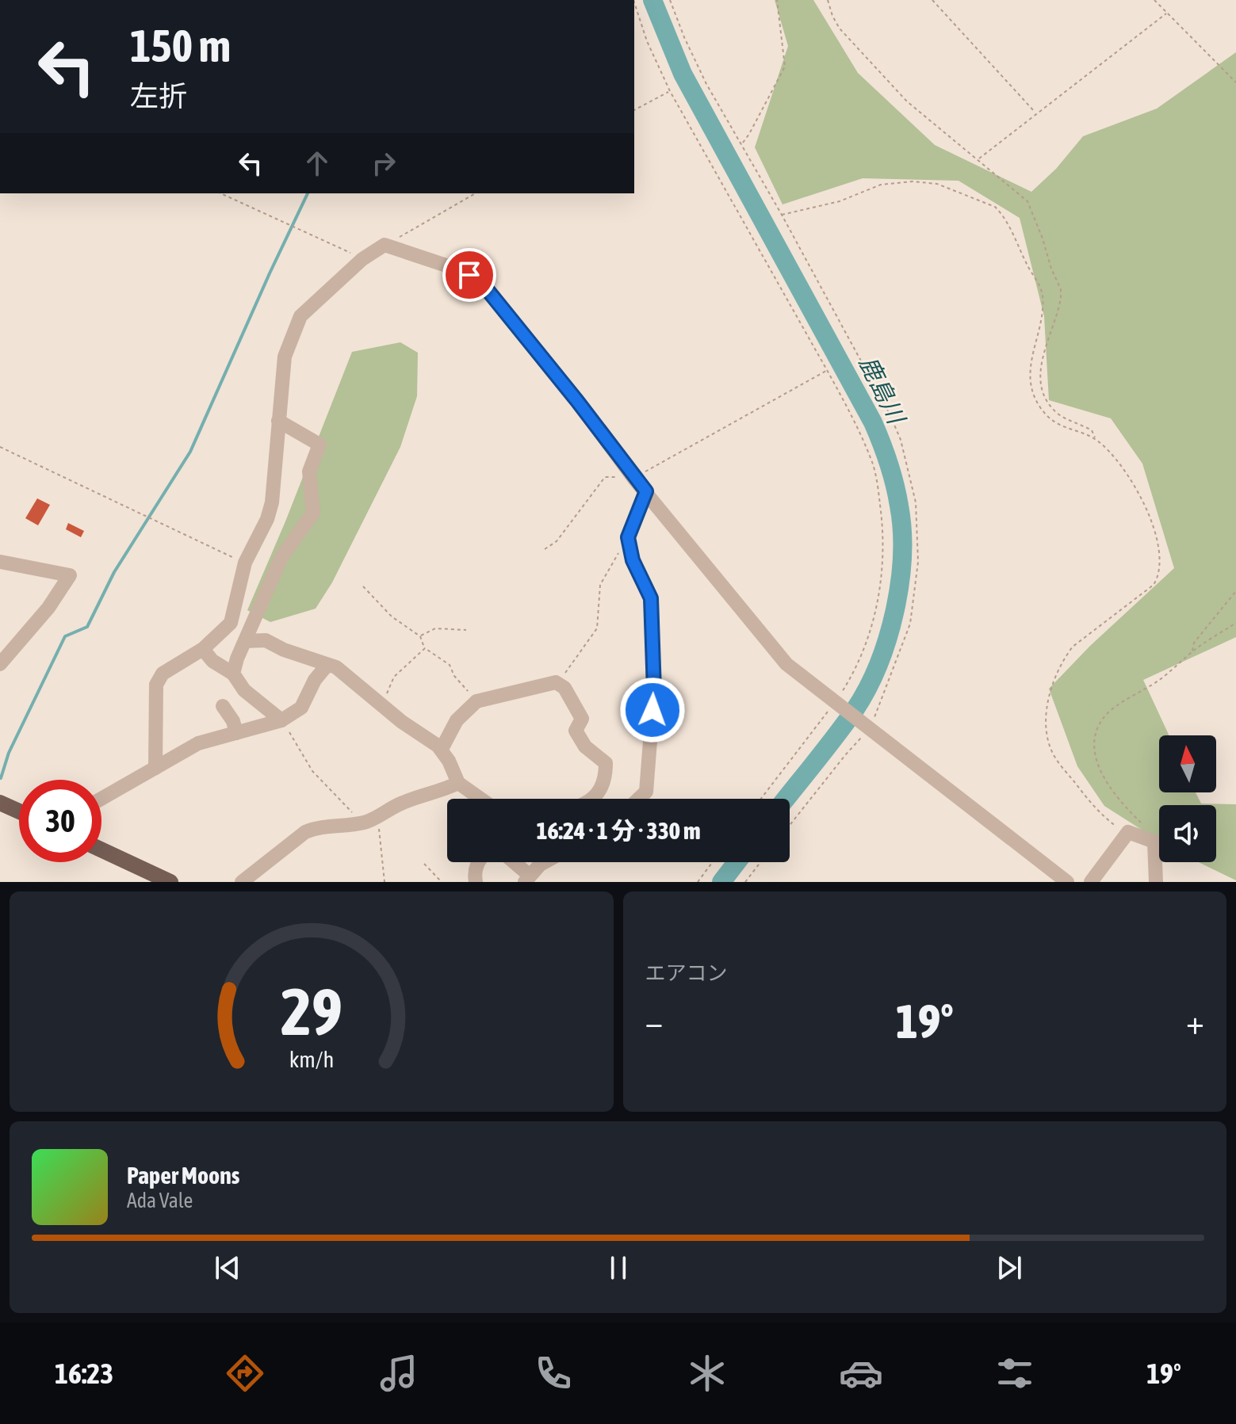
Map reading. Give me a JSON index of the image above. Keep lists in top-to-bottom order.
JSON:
{
  "water": ["鹿島川"],
  "north": "top",
  "page": {
    "turn": ["150 m", "左折"],
    "limit": "30",
    "trip": "16:24 · 1 分 · 330 m",
    "tile": "エアコン",
    "heat": ["−", "19°", "+"],
    "song": ["Paper Moons", "Ada Vale"],
    "tabs": ["16:23", "19°"],
    "gauge": ["29", "km/h"]
  }
}
